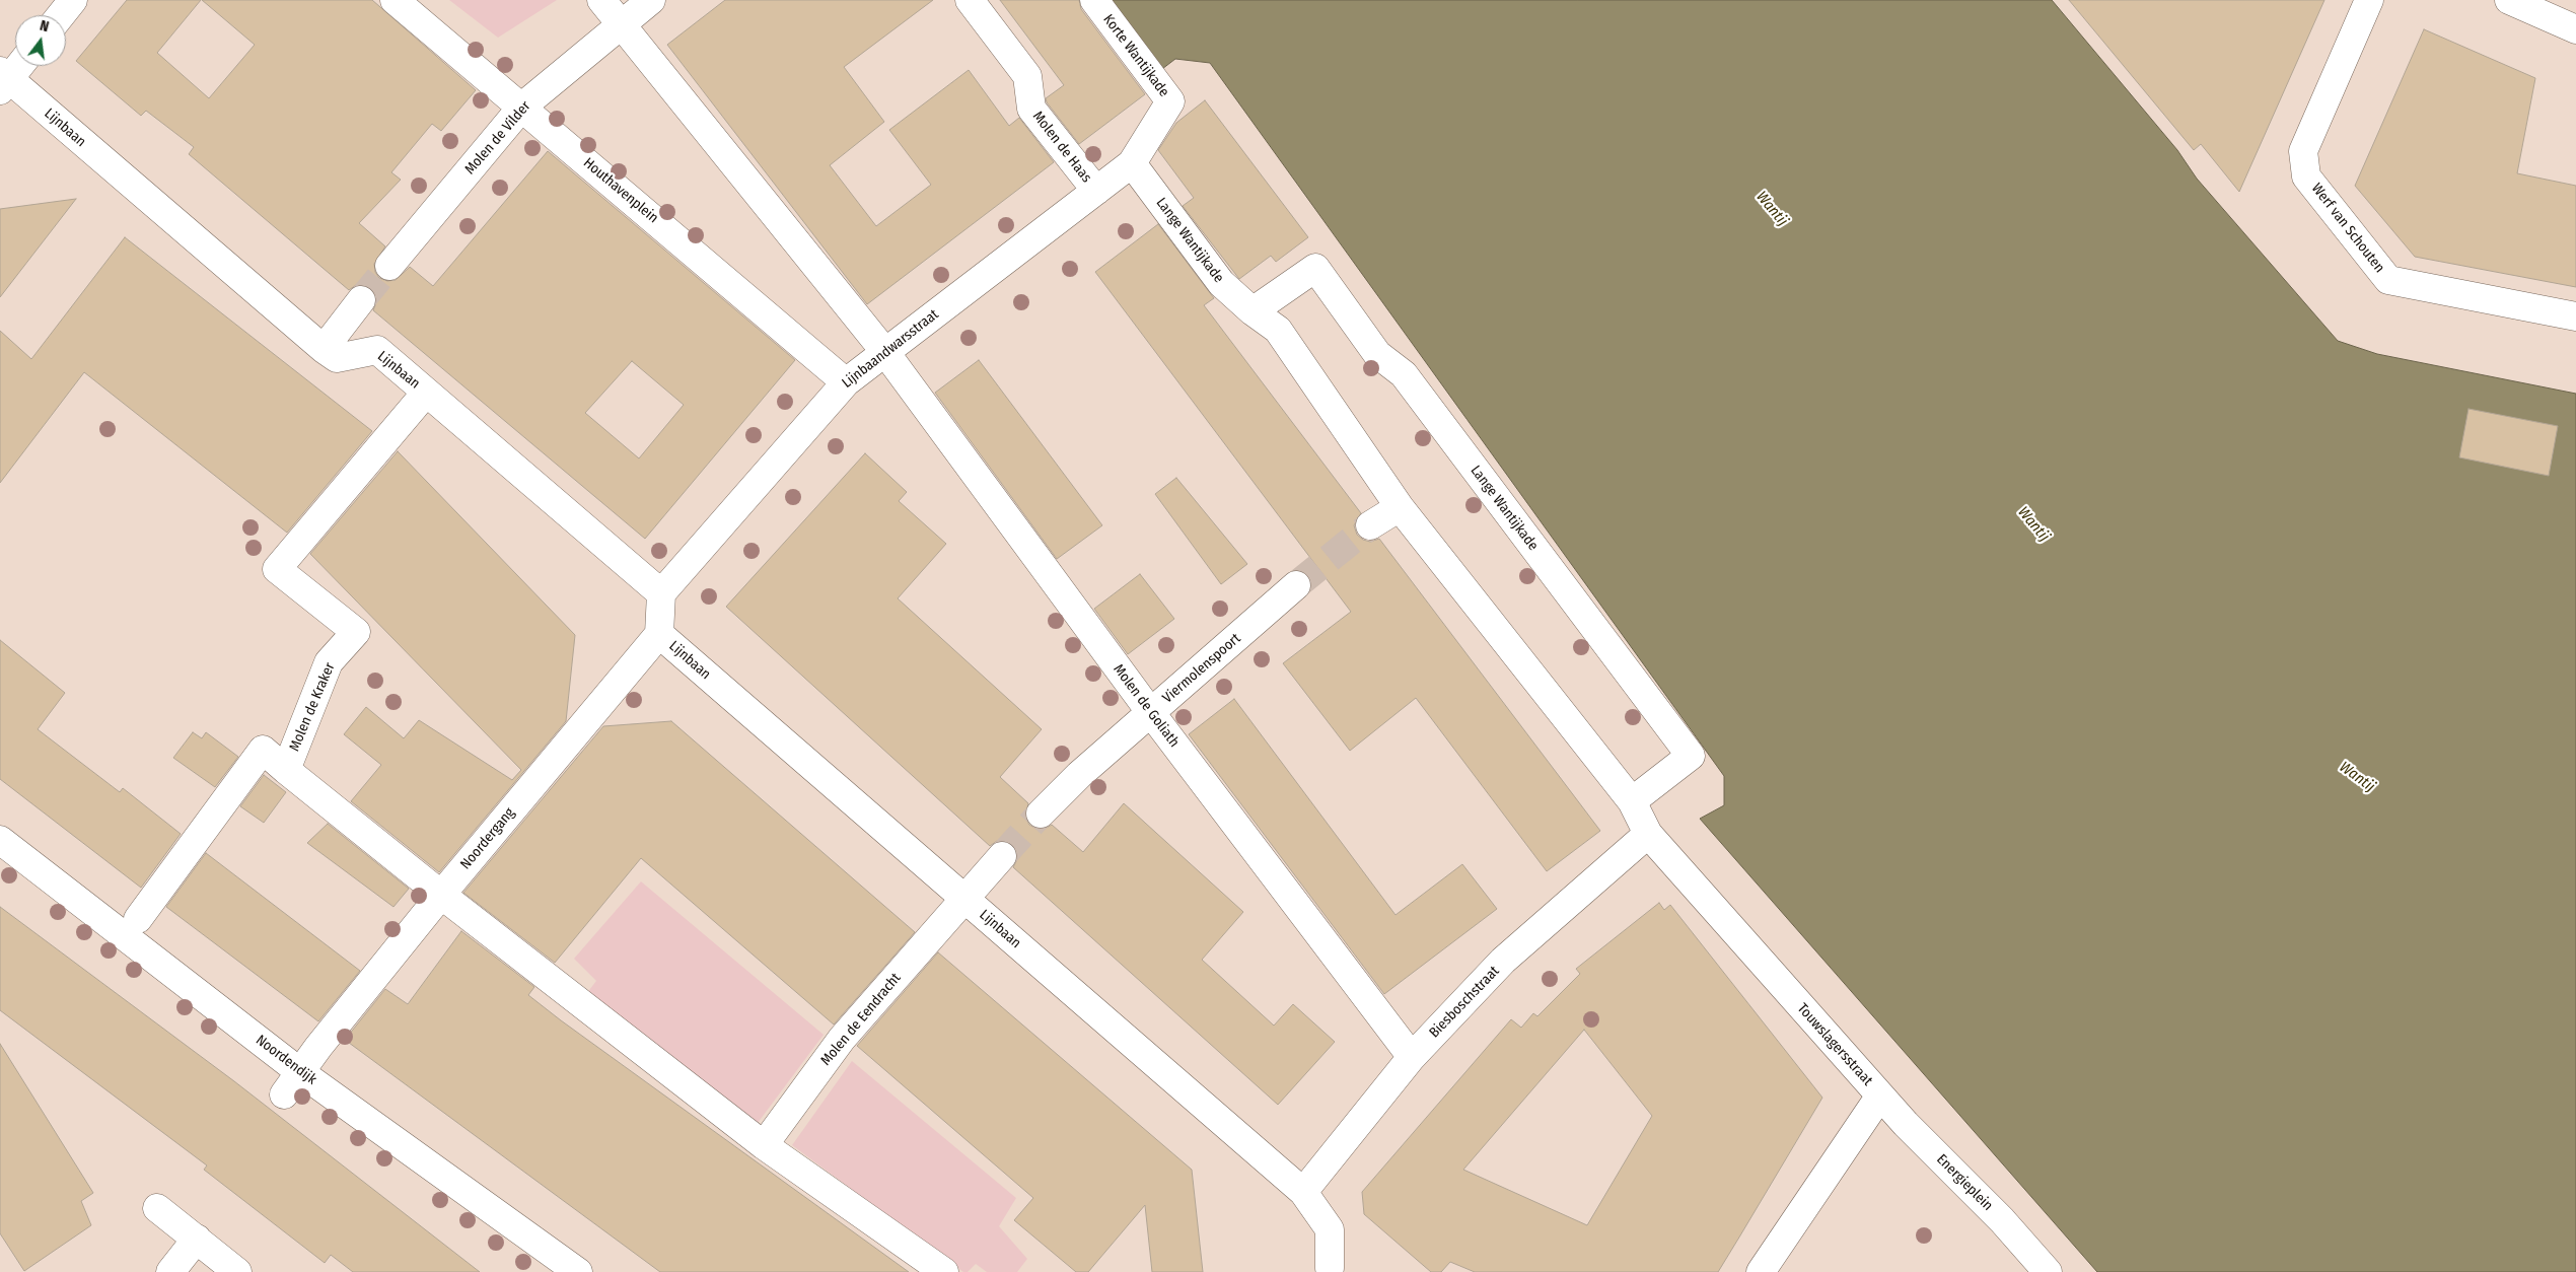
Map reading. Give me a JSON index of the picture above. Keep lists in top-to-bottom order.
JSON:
{
  "streets": {
    "street": [
      "Korte Wantijkade",
      "Lijnbaan",
      "Molen de Vilder",
      "Molen de Haas",
      "Houthavenplein",
      "Werf van Schouten",
      "Lange Wantijkade",
      "Lijnbaandwarsstraat",
      "Viermolenspoort",
      "Molen de Goliath",
      "Molen de Kraker",
      "Noordergang",
      "Biesboschstraat",
      "Molen de Eendracht",
      "Touwslagersstraat",
      "Noordendijk",
      "Energieplein"
    ]
  },
  "crossings": [
    ["Korte Wantijkade", "Lange Wantijkade"],
    ["Korte Wantijkade", "Lijnbaandwarsstraat"],
    ["Lijnbaan", "Lijnbaandwarsstraat"],
    ["Lijnbaan", "Molen de Kraker"],
    ["Lijnbaan", "Noordergang"],
    ["Lijnbaan", "Biesboschstraat"],
    ["Lijnbaan", "Molen de Eendracht"],
    ["Molen de Vilder", "Houthavenplein"],
    ["Molen de Haas", "Lijnbaandwarsstraat"],
    ["Houthavenplein", "Lijnbaandwarsstraat"],
    ["Lange Wantijkade", "Lijnbaandwarsstraat"],
    ["Lange Wantijkade", "Biesboschstraat"],
    ["Lange Wantijkade", "Touwslagersstraat"],
    ["Lijnbaandwarsstraat", "Molen de Goliath"],
    ["Viermolenspoort", "Molen de Goliath"],
    ["Molen de Goliath", "Biesboschstraat"],
    ["Noordergang", "Noordendijk"],
    ["Biesboschstraat", "Touwslagersstraat"],
    ["Touwslagersstraat", "Energieplein"]
  ],
  "water": ["Wantij"],
  "north": "top"
}
